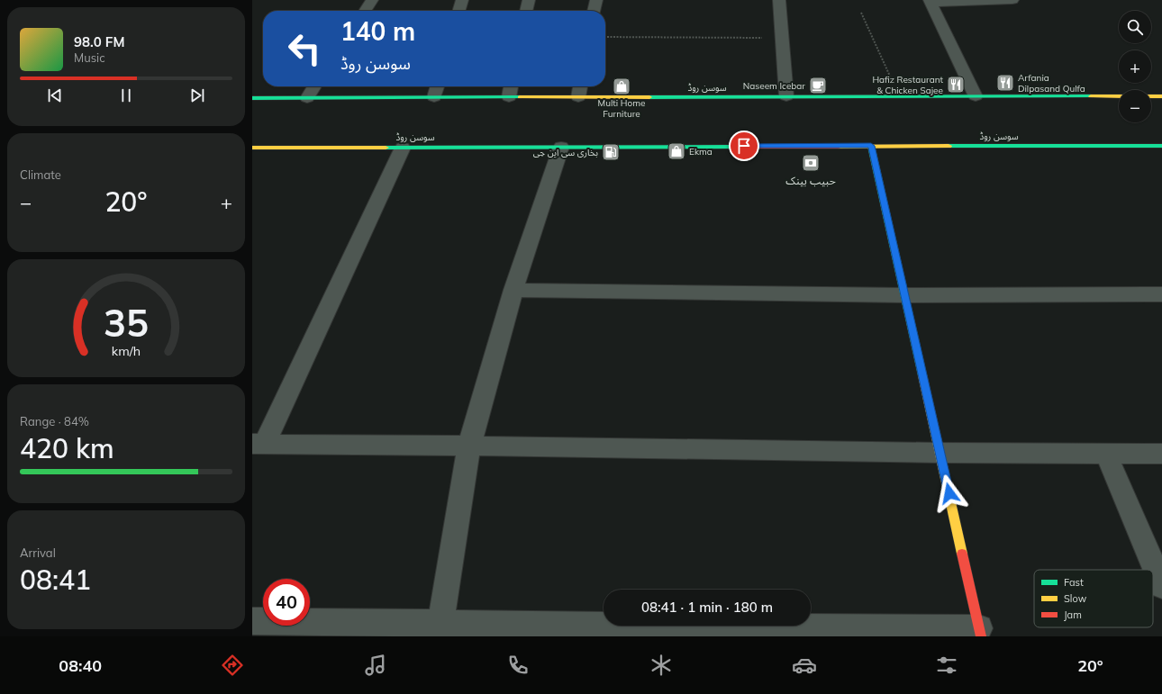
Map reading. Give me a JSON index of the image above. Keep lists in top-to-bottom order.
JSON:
{
  "streets": {
    "street": ["سوسن روڈ"]
  },
  "places": {
    "restaurant": ["Arfania Dilpasand Qulfa", "Hafiz Restaurant & Chicken Sajee"],
    "cafe": ["Naseem Icebar"],
    "shop": ["Multi Home Furniture", "Ekma"],
    "fuel station": ["بخاری سی این جی"],
    "bank": ["حبیب بینک"]
  },
  "legend": ["Fast", "Slow", "Jam"],
  "page": {
    "map_buttons": ["+", "−"],
    "turn": ["140 m", "سوسن روڈ"],
    "song": ["98.0 FM", "Music"],
    "tile": [
      "Climate",
      ["Range · 84%", "420 km"],
      ["Arrival", "08:41"]
    ],
    "heat": ["−", "20°", "+"],
    "limit": "40",
    "trip": "08:41 · 1 min · 180 m",
    "tabs": ["08:40", "20°"],
    "gauge": ["35", "km/h"]
  }
}
